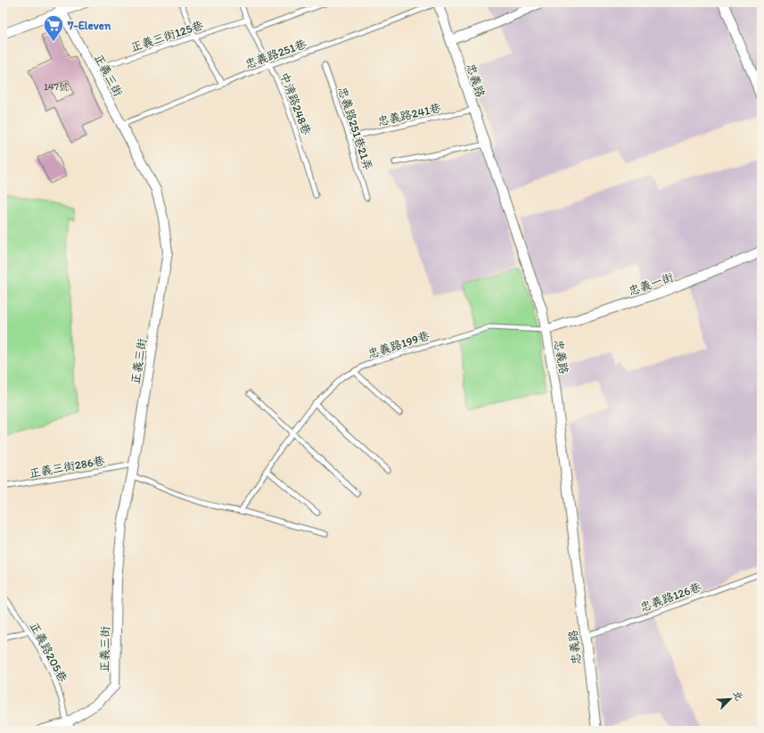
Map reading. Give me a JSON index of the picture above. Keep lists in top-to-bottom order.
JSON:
{
  "streets": {
    "street": ["正義三街", "忠義路", "忠義一街"],
    "lane": [
      "正義三街125巷",
      "忠義路251巷",
      "中清路248巷",
      "忠義路241巷",
      "忠義路251巷21弄",
      "忠義路199巷",
      "正義三街286巷",
      "忠義路126巷",
      "正義路205巷"
    ]
  },
  "crossings": [
    ["正義三街125巷", "正義三街"],
    ["正義三街125巷", "中清路248巷"],
    ["忠義路251巷", "正義三街"],
    ["忠義路251巷", "忠義路"],
    ["忠義路251巷", "中清路248巷"],
    ["正義三街", "正義三街286巷"],
    ["正義三街", "正義路205巷"],
    ["忠義路", "忠義路241巷"],
    ["忠義路", "忠義一街"],
    ["忠義路", "忠義路199巷"],
    ["忠義路", "忠義路126巷"],
    ["忠義路241巷", "忠義路251巷21弄"],
    ["忠義一街", "忠義路199巷"]
  ],
  "places": {
    "supermarket": ["7-Eleven"]
  },
  "house_numbers": ["147號"],
  "north": "top right"
}
